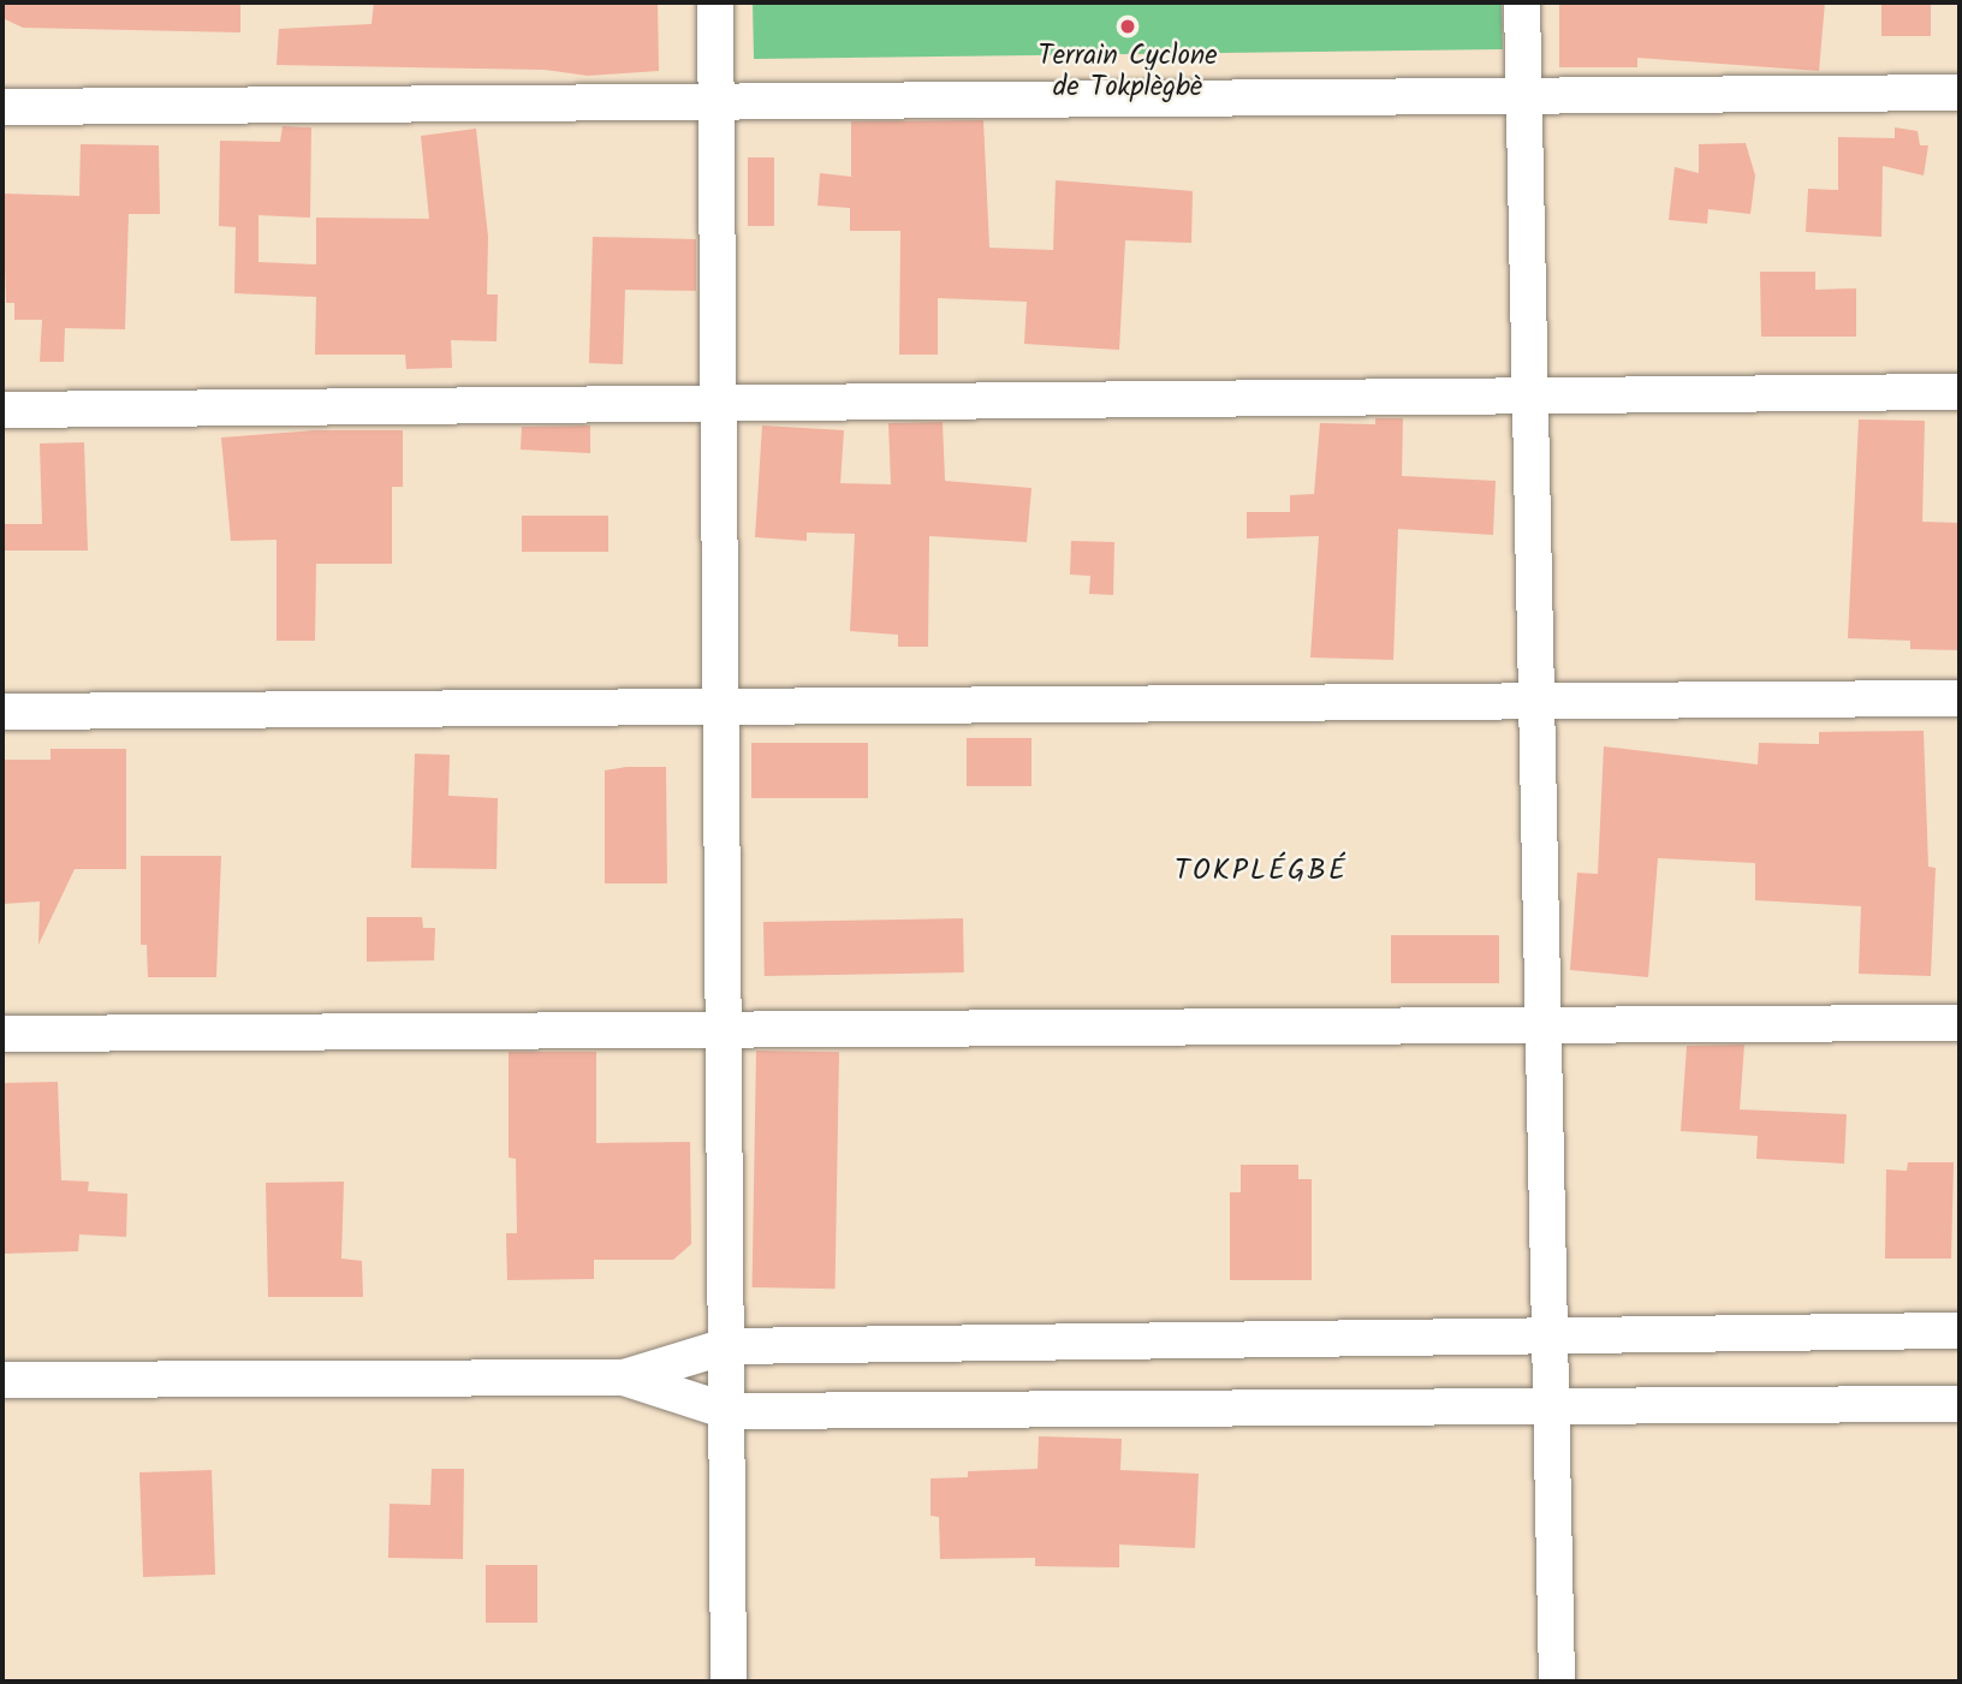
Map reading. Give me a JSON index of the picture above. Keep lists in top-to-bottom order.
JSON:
{
  "districts": ["TOKPLÉGBÉ"],
  "places": ["Terrain Cyclone de Tokplègbè"]
}
